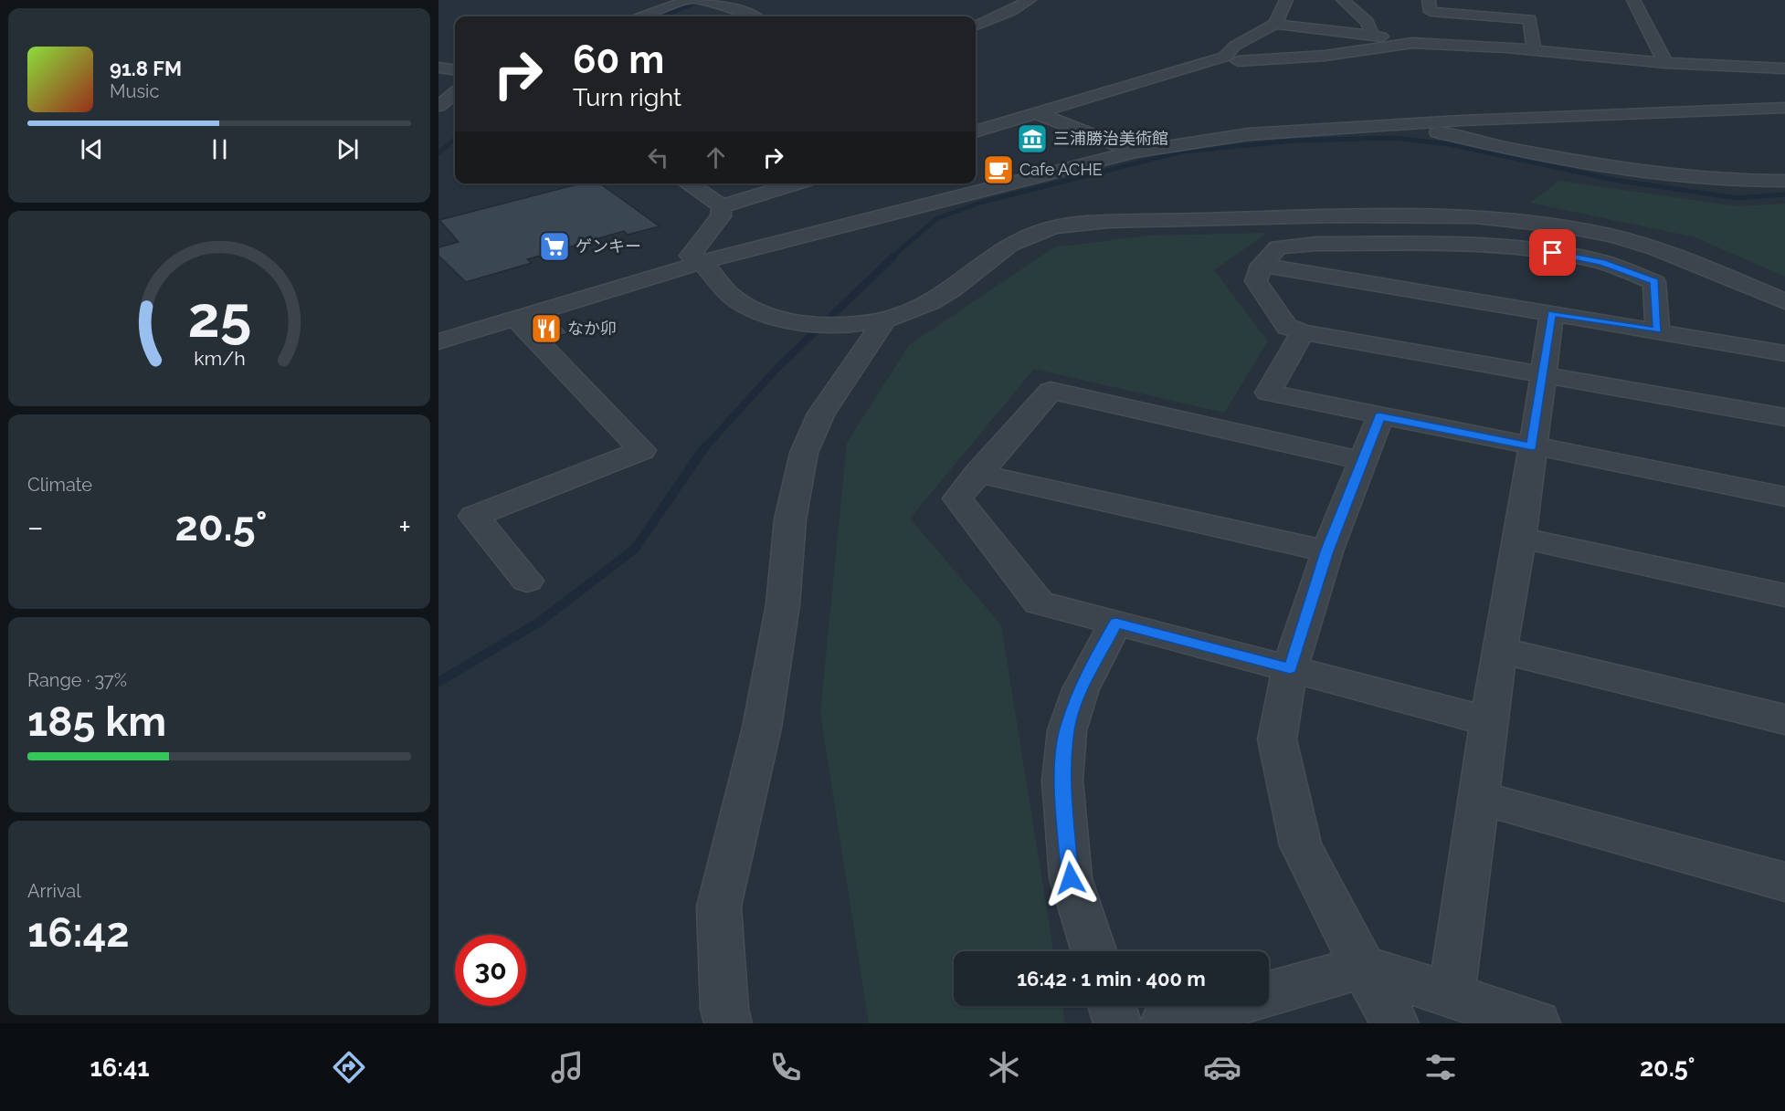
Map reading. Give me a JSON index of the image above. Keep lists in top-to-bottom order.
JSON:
{
  "places": {
    "museum": ["三浦勝治美術館"],
    "cafe": ["Cafe ACHE"],
    "supermarket": ["ゲンキー"],
    "restaurant": ["なか卯"]
  },
  "page": {
    "turn": ["60 m", "Turn right"],
    "song": ["91.8 FM", "Music"],
    "tile": [
      "Climate",
      ["Range · 37%", "185 km"],
      ["Arrival", "16:42"]
    ],
    "heat": ["−", "20.5°", "+"],
    "limit": "30",
    "trip": "16:42 · 1 min · 400 m",
    "tabs": ["16:41", "20.5°"],
    "gauge": ["25", "km/h"]
  }
}
